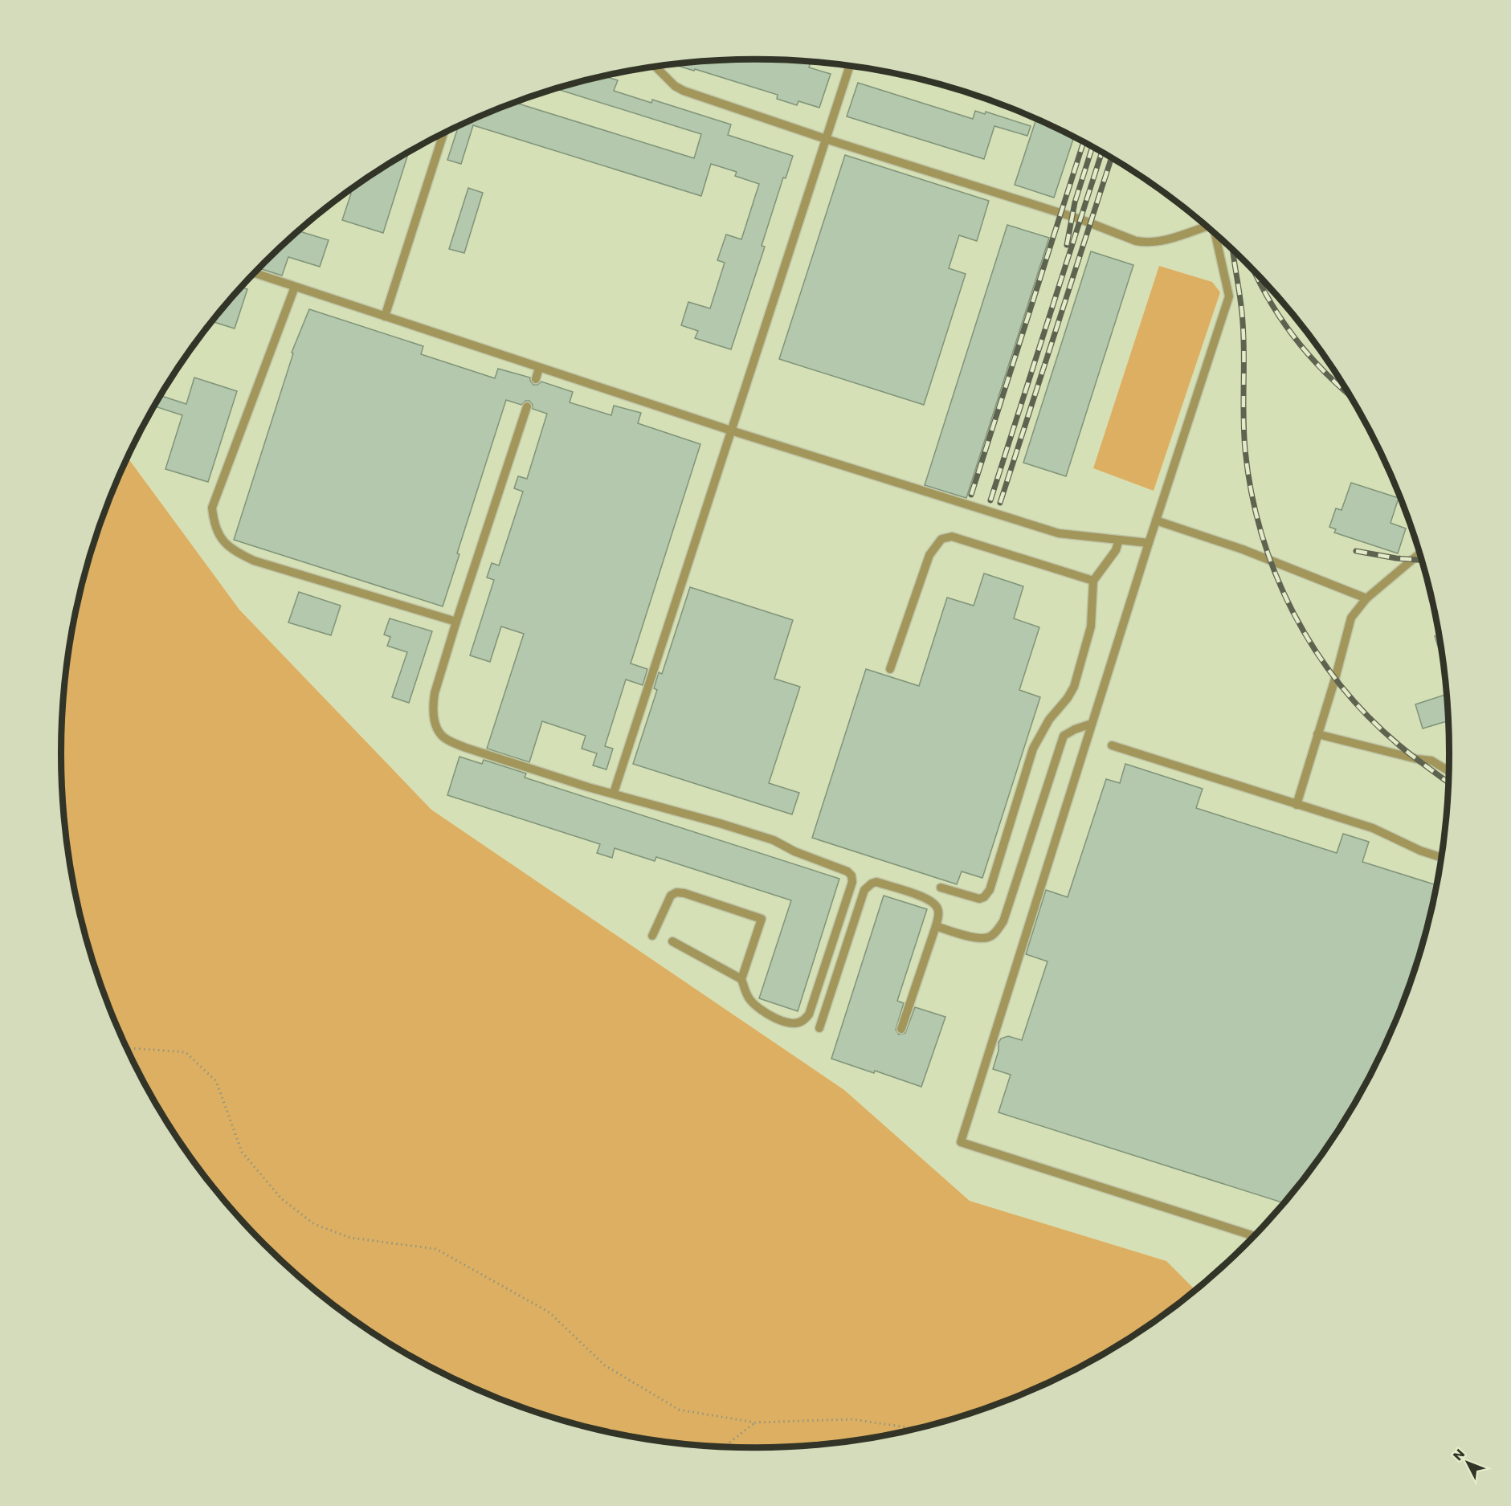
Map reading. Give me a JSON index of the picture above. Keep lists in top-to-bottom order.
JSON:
{
  "north": "top left"
}
